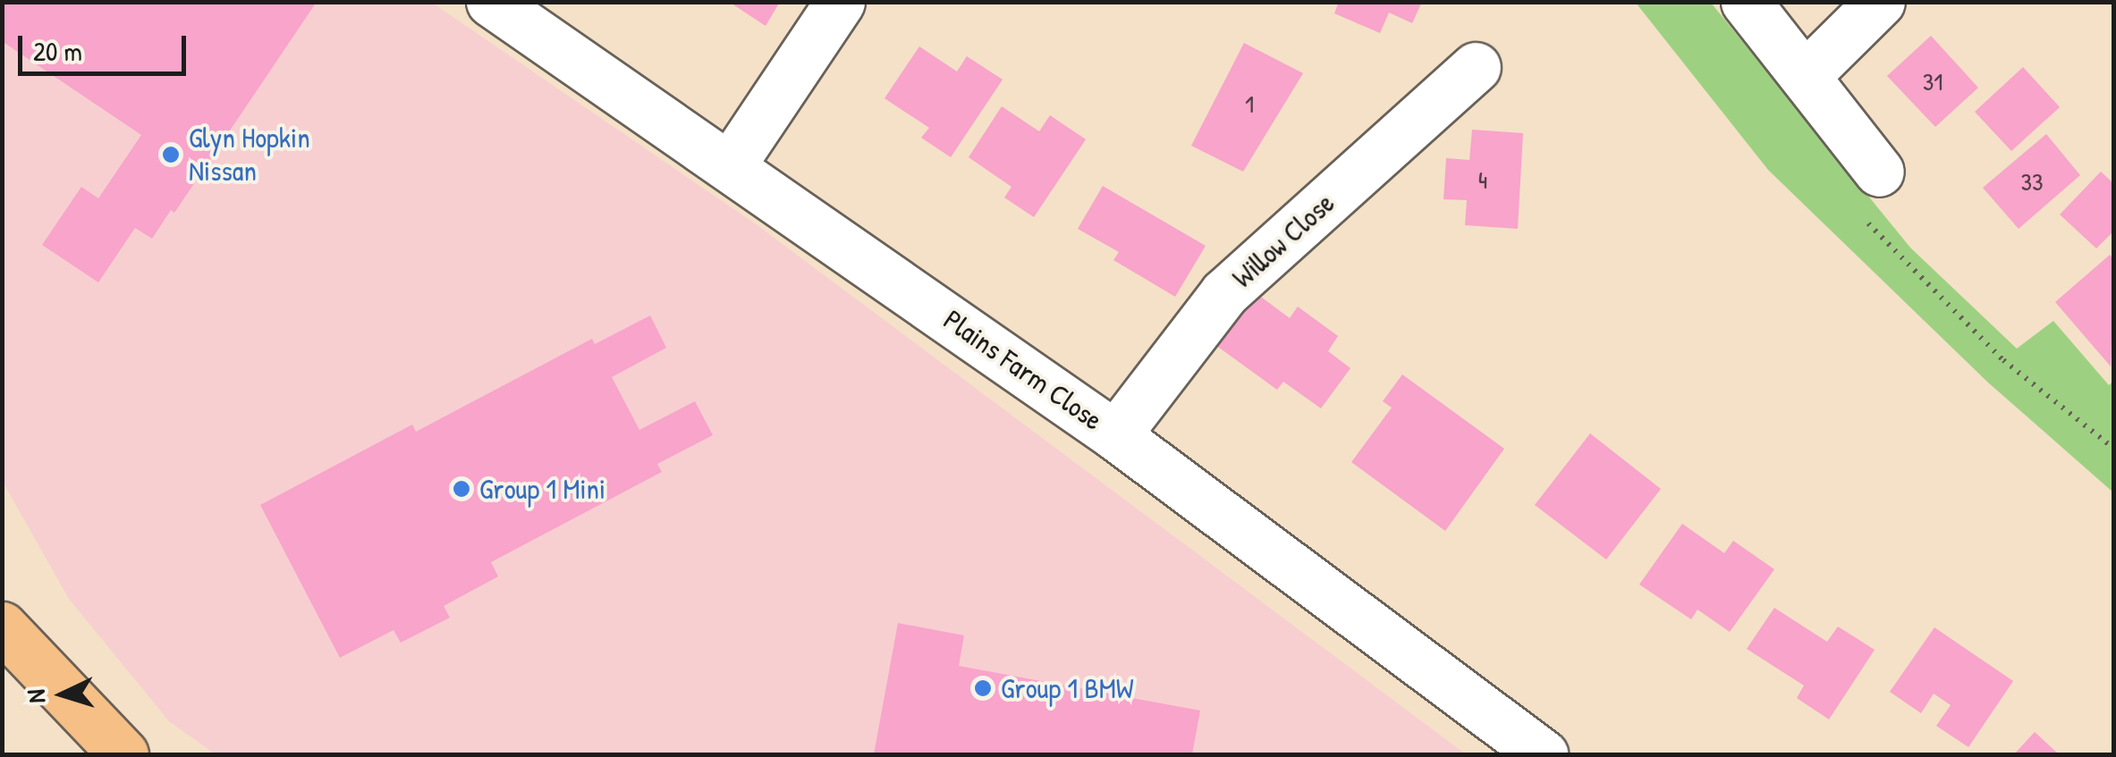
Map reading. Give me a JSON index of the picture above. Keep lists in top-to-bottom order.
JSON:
{
  "streets": {
    "street": ["Willow Close", "Plains Farm Close"]
  },
  "crossings": [
    ["Willow Close", "Plains Farm Close"]
  ],
  "places": ["Glyn Hopkin Nissan", "Group 1 Mini", "Group 1 BMW"],
  "house_numbers": [
    "31",
    "1",
    "4",
    "33"
  ],
  "scale_bar": "20 m",
  "north": "left"
}
